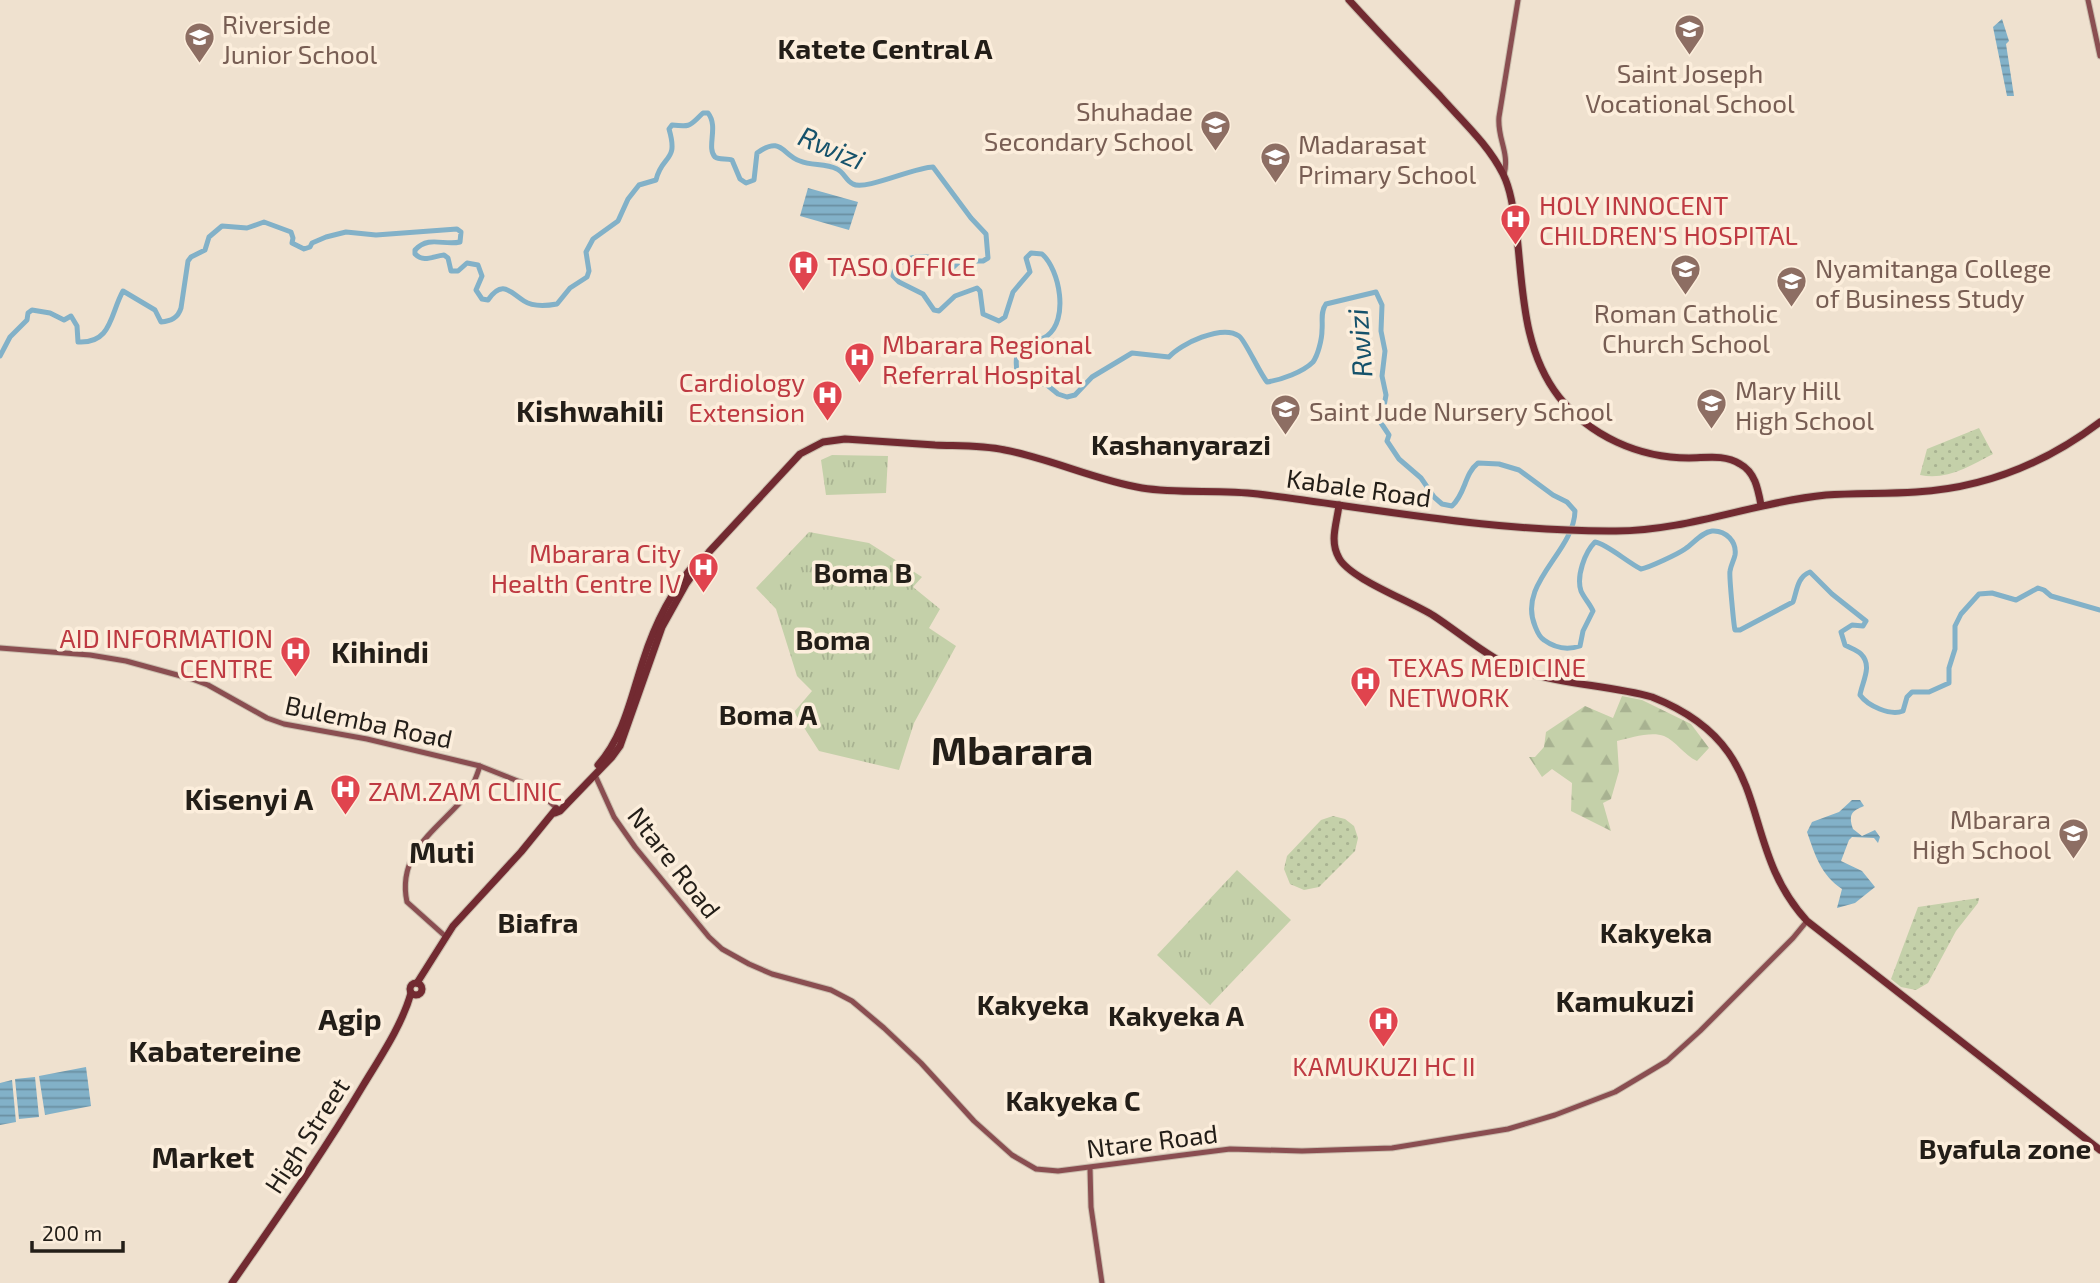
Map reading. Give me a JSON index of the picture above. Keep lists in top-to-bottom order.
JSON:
{
  "streets": {
    "main road": [
      "Kabale Road",
      "Bulemba Road",
      "Ntare Road",
      "High Street"
    ]
  },
  "districts": [
    "Katete Central A",
    "Kishwahili",
    "Kashanyarazi",
    "Boma B",
    "Boma",
    "Kihindi",
    "Boma A",
    "Mbarara",
    "Kisenyi A",
    "Muti",
    "Biafra",
    "Kakyeka",
    "Kamukuzi",
    "Kakyeka",
    "Kakyeka A",
    "Agip",
    "Kabatereine",
    "Kakyeka C",
    "Byafula zone",
    "Market"
  ],
  "water": ["Rwizi"],
  "places": {
    "school or university": [
      "Saint Joseph Vocational School",
      "Riverside Junior School",
      "Shuhadae Secondary School",
      "Madarasat Primary School",
      "Roman Catholic Church School",
      "Nyamitanga College of Business Study",
      "Mary Hill High School",
      "Saint Jude Nursery School",
      "Mbarara High School"
    ],
    "hospital": [
      "HOLY INNOCENT CHILDREN'S HOSPITAL",
      "TASO OFFICE",
      "Mbarara Regional Referral Hospital",
      "Cardiology Extension",
      "Mbarara City Health Centre IV",
      "AID INFORMATION CENTRE",
      "TEXAS MEDICINE NETWORK",
      "ZAM.ZAM CLINIC",
      "KAMUKUZI HC II"
    ]
  },
  "scale_bar": "200 m"
}
